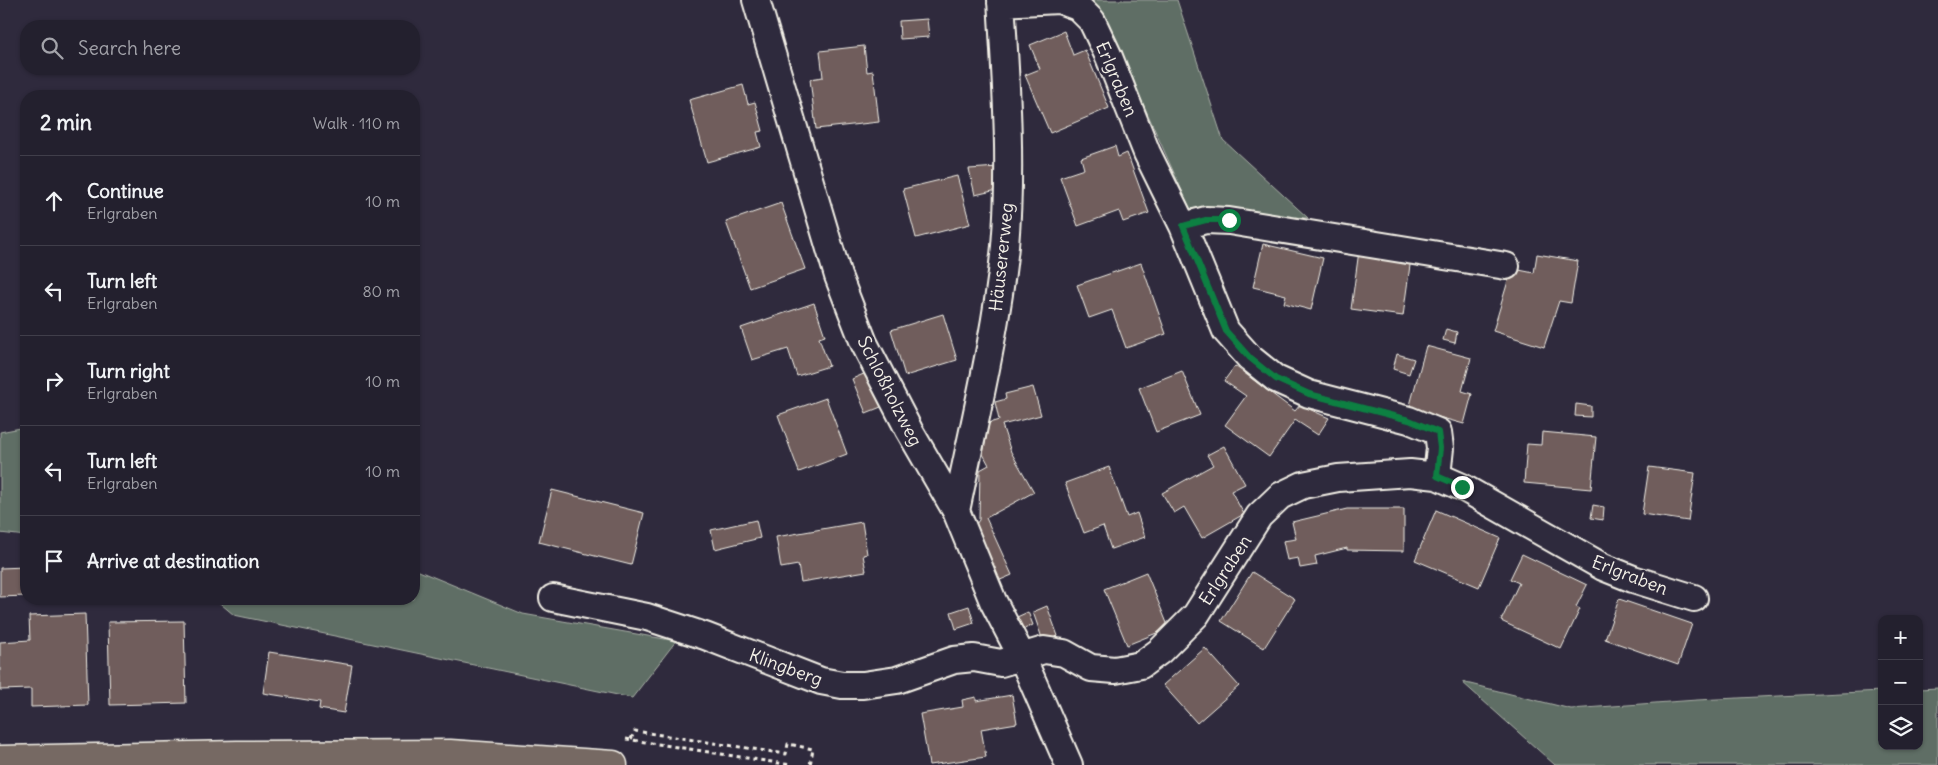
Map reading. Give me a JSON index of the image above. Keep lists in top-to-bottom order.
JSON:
{
  "streets": {
    "street": [
      "Erlgraben",
      "Häusererweg",
      "Schloßholzweg",
      "Klingberg"
    ]
  },
  "crossings": [
    ["Erlgraben", "Häusererweg"],
    ["Erlgraben", "Schloßholzweg"],
    ["Erlgraben", "Klingberg"],
    ["Häusererweg", "Schloßholzweg"],
    ["Schloßholzweg", "Klingberg"]
  ],
  "page": {
    "search": "Search here",
    "heading": ["2 min", "Walk · 110 m"],
    "list": [
      ["Continue", "Erlgraben", "10 m"],
      ["Turn left", "Erlgraben", "80 m"],
      ["Turn right", "Erlgraben", "10 m"],
      ["Turn left", "Erlgraben", "10 m"],
      "Arrive at destination"
    ],
    "map_buttons": ["+", "−"]
  }
}
